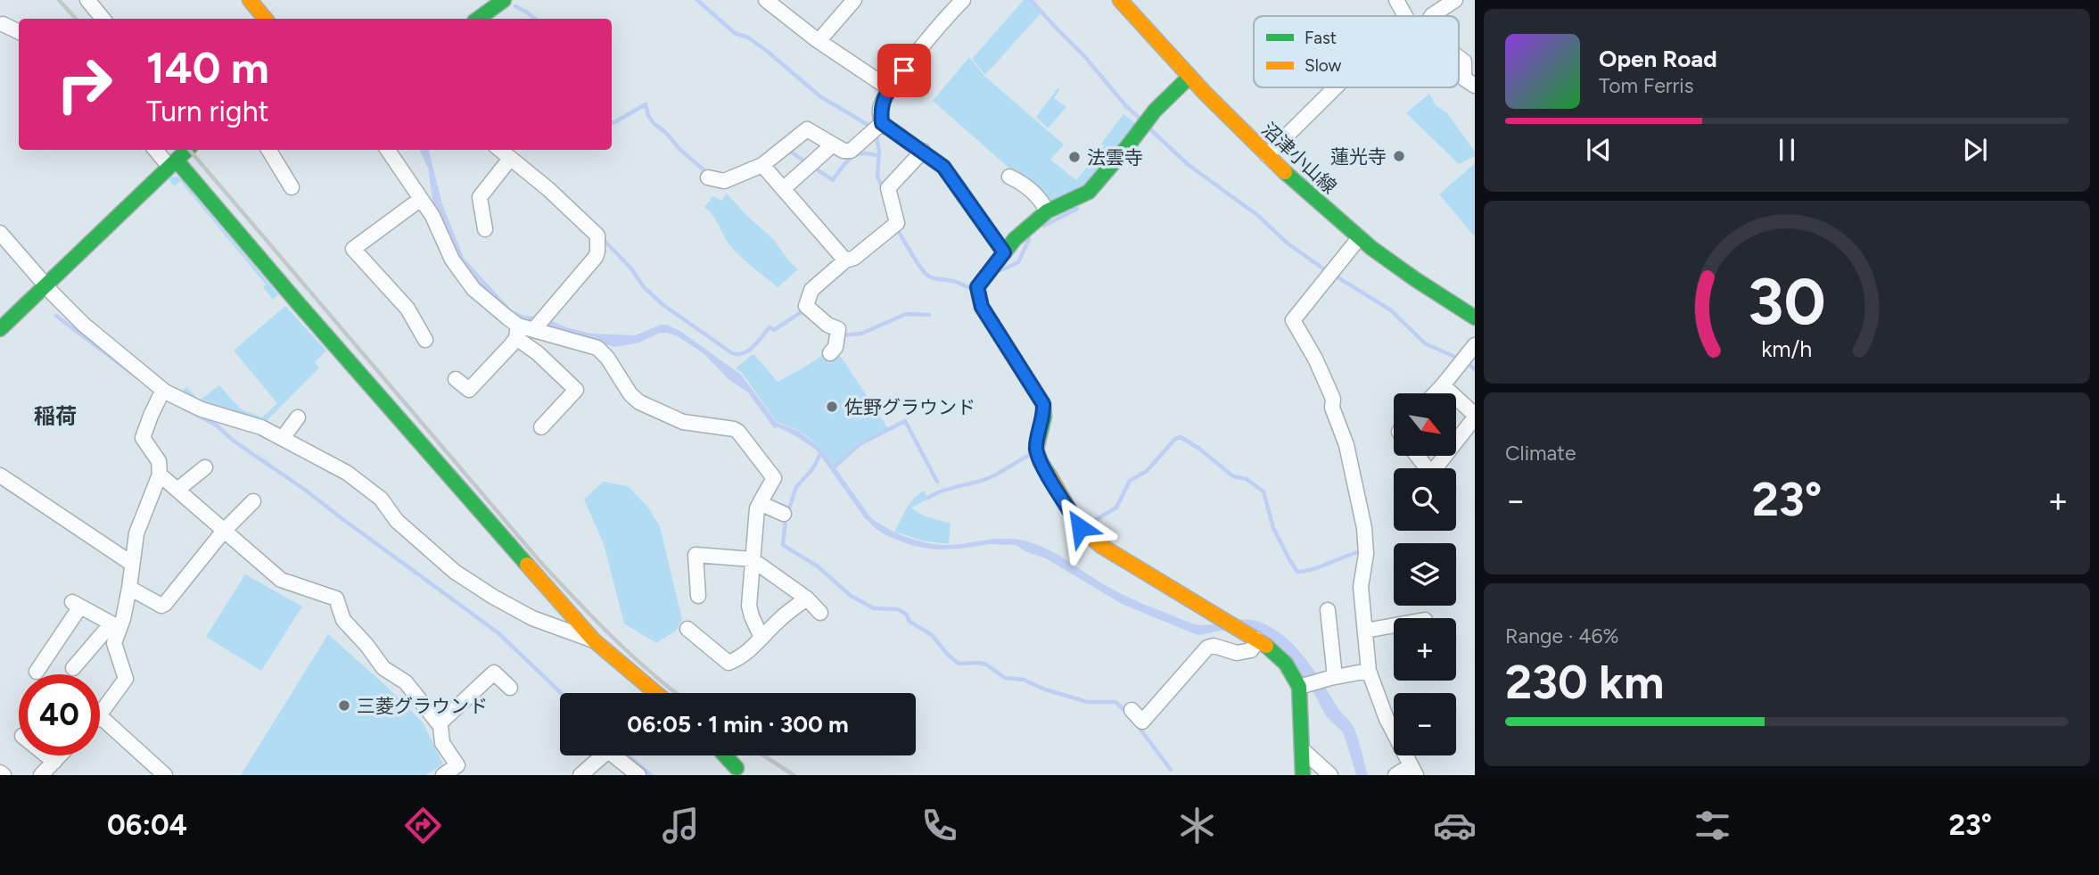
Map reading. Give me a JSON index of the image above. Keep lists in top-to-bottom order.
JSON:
{
  "streets": {
    "street": ["沼津小山線"]
  },
  "districts": ["稲荷"],
  "places": [
    "蓮光寺",
    "法雲寺",
    "佐野グラウンド",
    "三菱グラウンド"
  ],
  "legend": ["Fast", "Slow"],
  "north": "bottom right",
  "page": {
    "turn": ["140 m", "Turn right"],
    "song": ["Open Road", "Tom Ferris"],
    "tile": [
      "Climate",
      ["Range · 46%", "230 km"]
    ],
    "map_buttons": ["+", "−"],
    "heat": ["−", "23°", "+"],
    "limit": "40",
    "trip": "06:05 · 1 min · 300 m",
    "tabs": ["06:04", "23°"],
    "gauge": ["30", "km/h"]
  }
}
